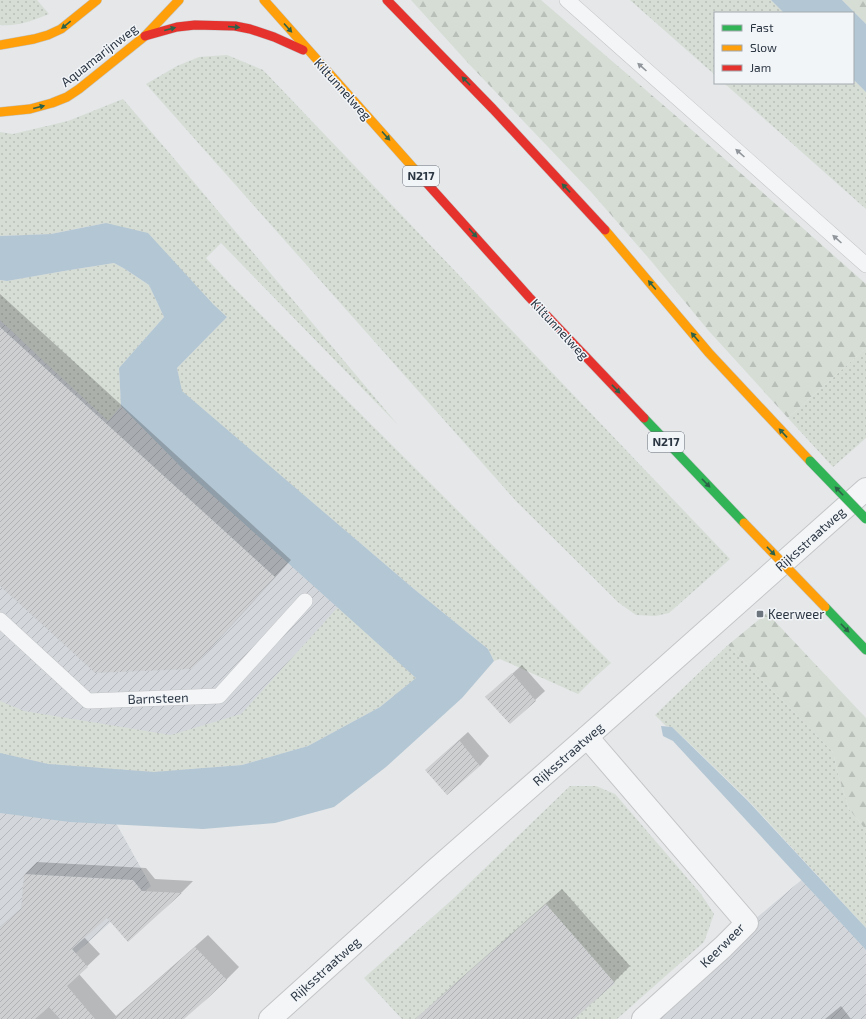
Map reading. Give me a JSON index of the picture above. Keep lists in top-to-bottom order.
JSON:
{
  "streets": {
    "main road": ["Aquamarijnweg", "Kiltunnelweg", "N217"],
    "street": ["Rijksstraatweg", "Keerweer"],
    "lane": ["Barnsteen"]
  },
  "crossings": [
    ["Rijksstraatweg", "Keerweer"]
  ],
  "one_way": ["Kiltunnelweg"],
  "places": {
    "transit": ["Keerweer"]
  },
  "legend": ["Fast", "Slow", "Jam"]
}
